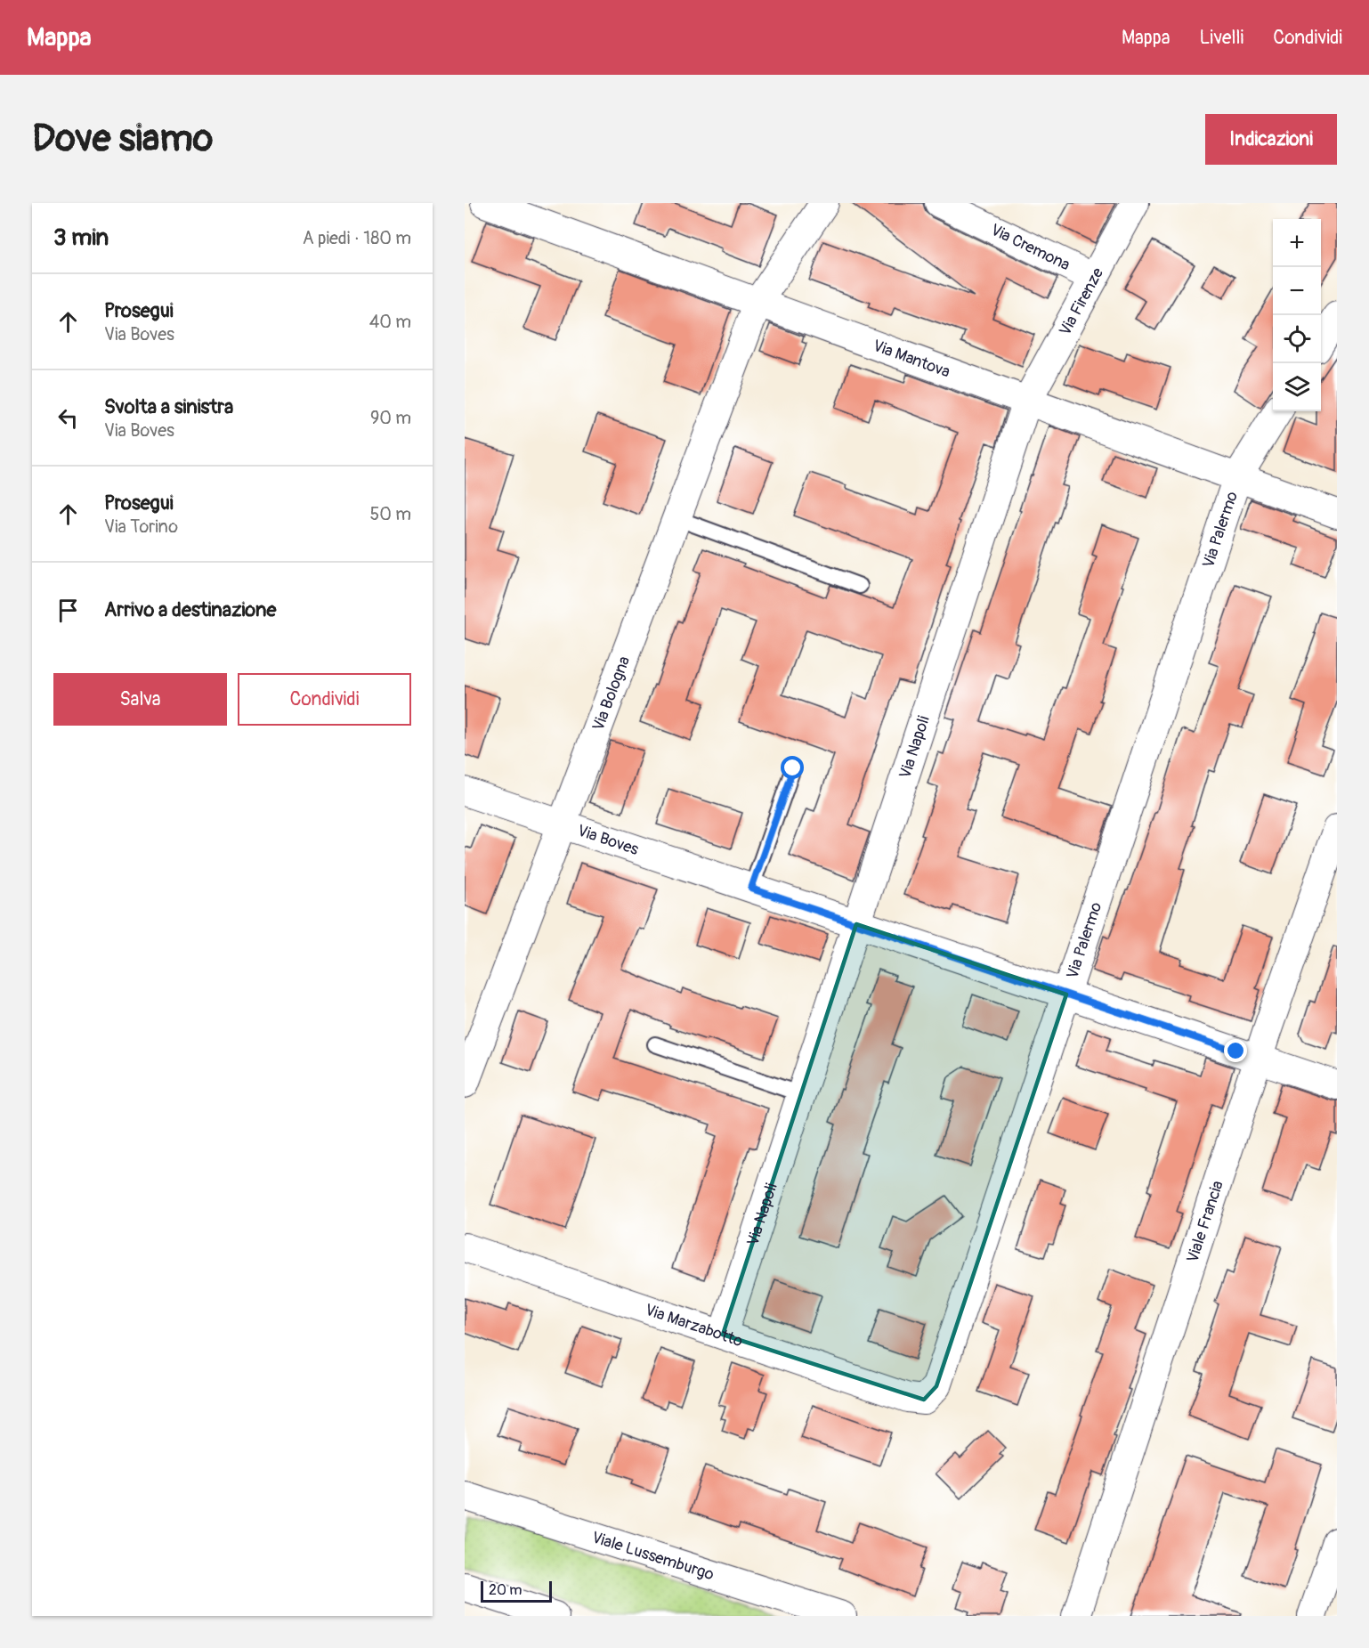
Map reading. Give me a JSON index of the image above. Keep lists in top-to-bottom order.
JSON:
{
  "streets": {
    "street": [
      "Via Cremona",
      "Via Firenze",
      "Via Mantova",
      "Via Palermo",
      "Via Bologna",
      "Via Napoli",
      "Via Boves",
      "Viale Francia",
      "Via Marzabotto",
      "Viale Lussemburgo"
    ]
  },
  "crossings": [
    ["Via Cremona", "Via Firenze"],
    ["Via Firenze", "Via Mantova"],
    ["Via Firenze", "Via Napoli"],
    ["Via Mantova", "Via Palermo"],
    ["Via Mantova", "Via Bologna"],
    ["Via Mantova", "Via Napoli"],
    ["Via Palermo", "Via Boves"],
    ["Via Palermo", "Via Marzabotto"],
    ["Via Bologna", "Via Boves"],
    ["Via Napoli", "Via Boves"],
    ["Via Napoli", "Via Marzabotto"],
    ["Via Boves", "Viale Francia"]
  ],
  "scale_bar": "20 m",
  "page": {
    "header": "Mappa",
    "nav": ["Mappa", "Livelli", "Condividi"],
    "buttons": [
      "Indicazioni",
      ["Salva", "Condividi"]
    ],
    "title": "Dove siamo",
    "heading": ["3 min", "A piedi · 180 m"],
    "map_buttons": ["+", "−"],
    "list": [
      ["Prosegui", "Via Boves", "40 m"],
      ["Svolta a sinistra", "Via Boves", "90 m"],
      ["Prosegui", "Via Torino", "50 m"],
      "Arrivo a destinazione"
    ],
    "scale": "20 m"
  }
}
